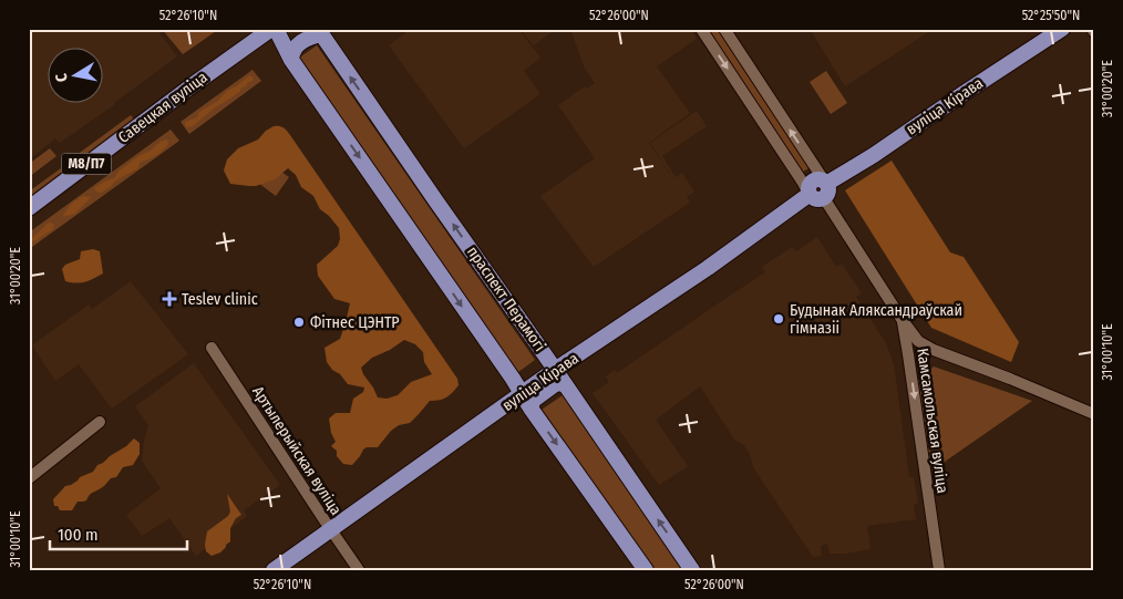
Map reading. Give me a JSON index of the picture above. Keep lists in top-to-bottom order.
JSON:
{
  "streets": {
    "main road": [
      "вуліца Кірава",
      "Савецкая вуліца",
      "М8/П7",
      "праспект Перамогі"
    ],
    "street": ["Камсамольская вуліца", "Артылерыйская вуліца"]
  },
  "crossings": [
    ["вуліца Кірава", "праспект Перамогі"],
    ["вуліца Кірава", "Камсамольская вуліца"],
    ["вуліца Кірава", "Артылерыйская вуліца"]
  ],
  "places": {
    "health": ["Teslev clinic"],
    "other": ["Будынак Аляксандраўскай гімназіі", "Фітнес ЦЭНТР"]
  },
  "scale_bar": "100 m",
  "north": "left",
  "coordinates": [
    "52°26'10\"N",
    "52°26'00\"N",
    "52°25'50\"N",
    "31°00'20\"E",
    "31°00'10\"E"
  ]
}
